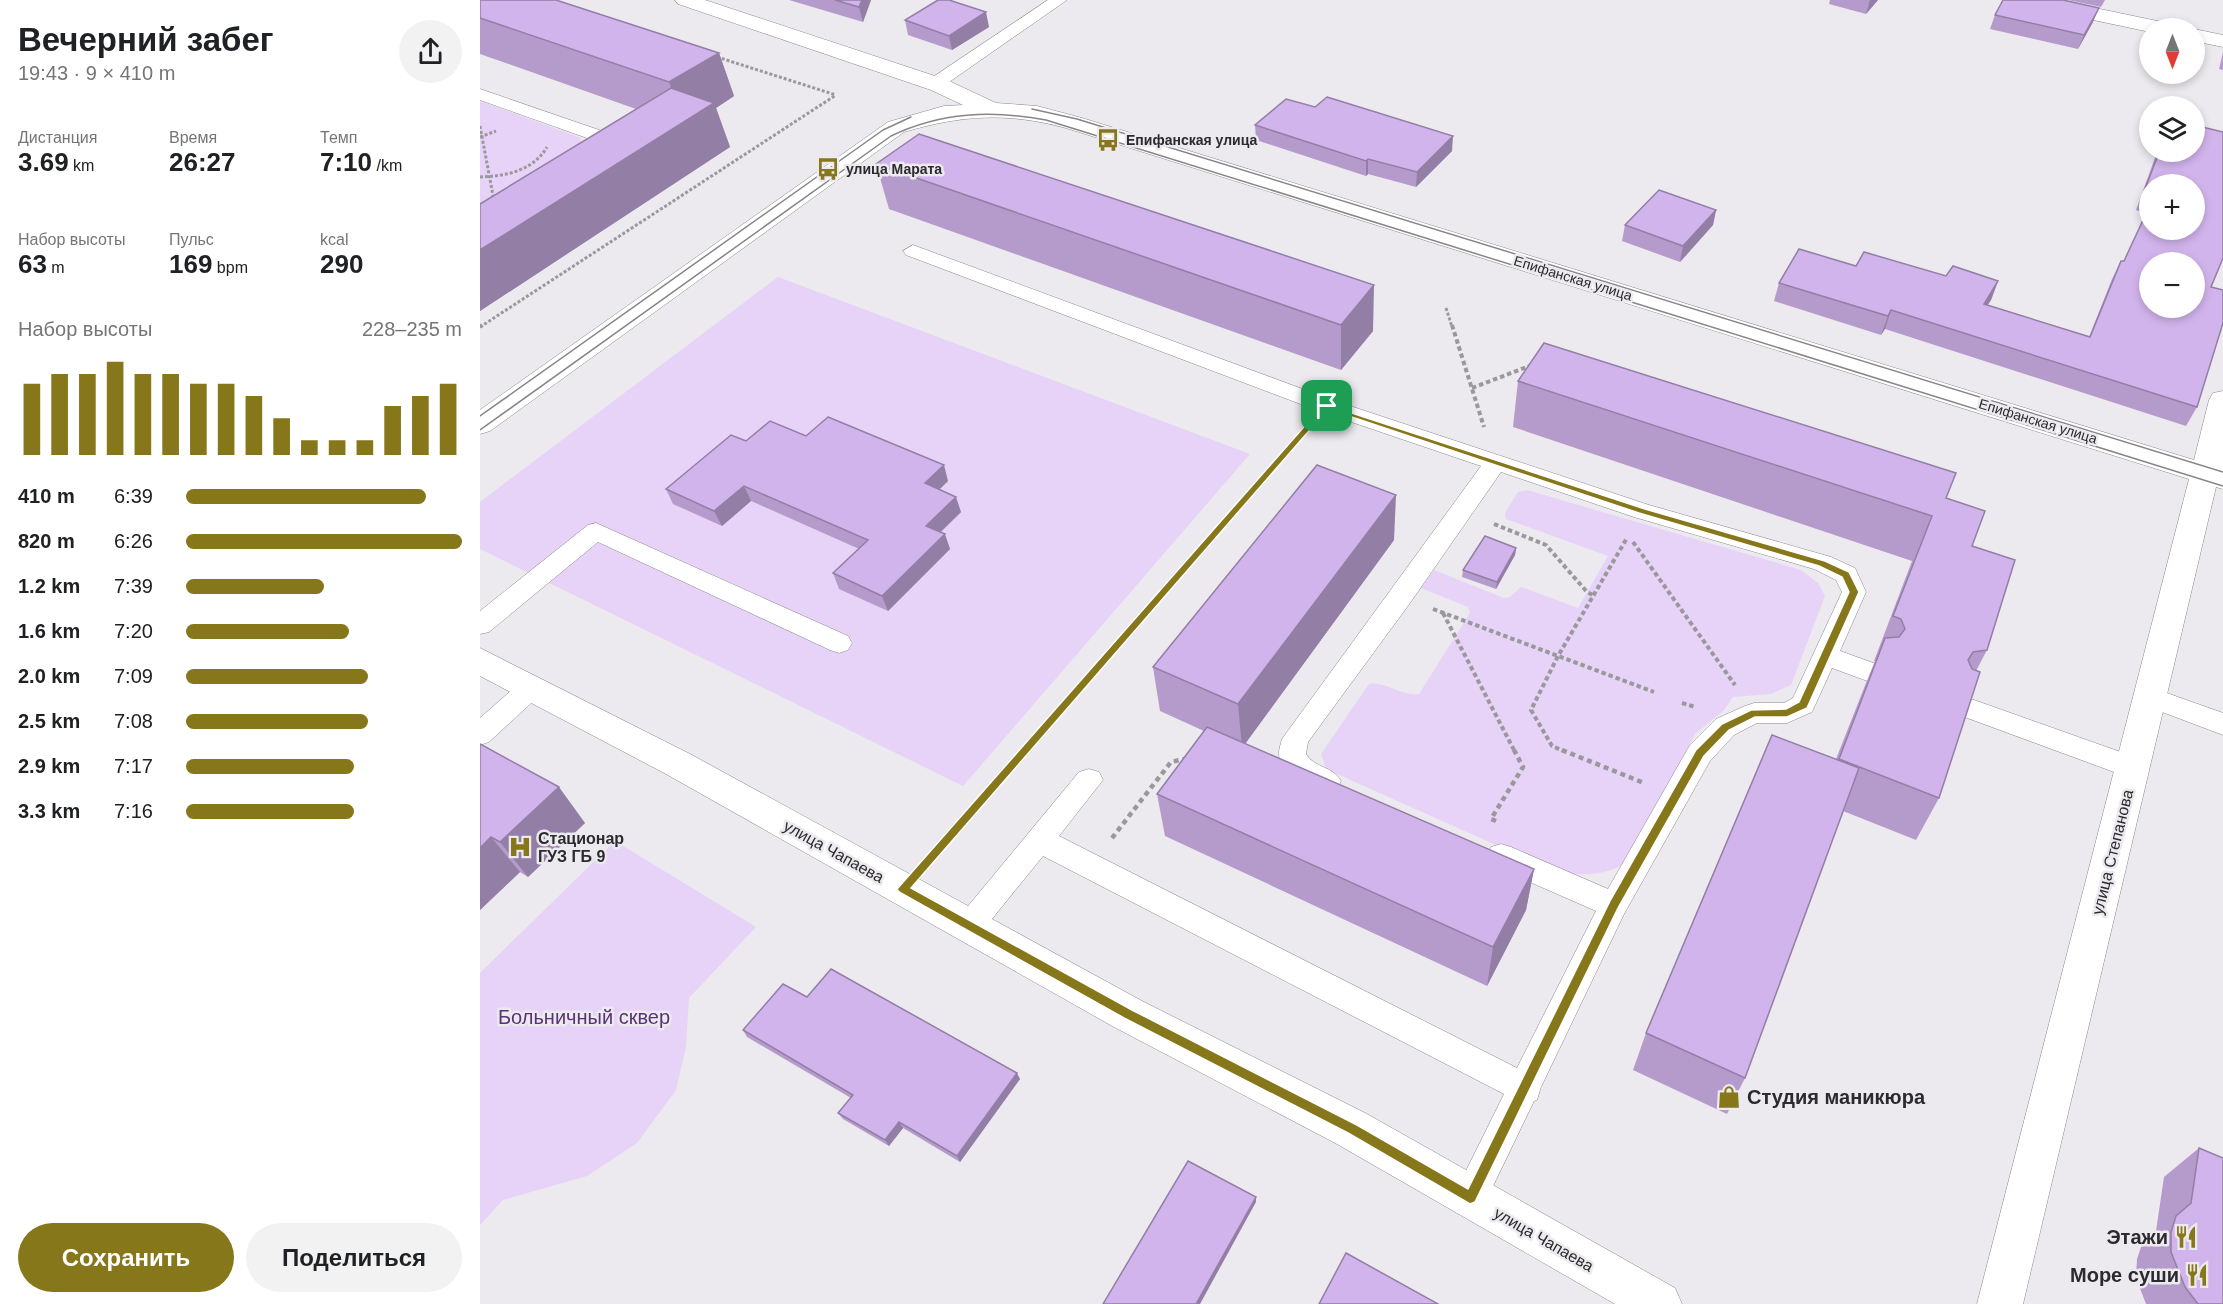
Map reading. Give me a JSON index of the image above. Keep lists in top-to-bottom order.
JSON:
{
  "streets": {
    "street": ["Епифанская улица", "улица Чапаева", "улица Степанова"]
  },
  "crossings": [
    ["Епифанская улица", "улица Степанова"]
  ],
  "parks": ["Больничный сквер"],
  "places": {
    "bus stop": ["Епифанская улица", "улица Марата"],
    "hospital": ["Стационар ГУЗ ГБ 9"],
    "shop": ["Студия маникюра"],
    "restaurant": ["Этажи", "Море суши"]
  },
  "north": "bottom",
  "page": {
    "heading": ["Вечерний забег", "19:43 · 9 × 410 m"],
    "map_buttons": ["+", "−"],
    "stats": [
      ["Дистанция", "3.69 km"],
      ["Время", "26:27"],
      ["Темп", "7:10 /km"],
      ["Набор высоты", "63 m"],
      ["Пульс", "169 bpm"],
      ["kcal", "290"]
    ],
    "chart": ["Набор высоты", "228–235 m"],
    "list": [
      {
        "name": "410 m",
        "note": "6:39"
      },
      {
        "name": "820 m",
        "note": "6:26"
      },
      {
        "name": "1.2 km",
        "note": "7:39"
      },
      {
        "name": "1.6 km",
        "note": "7:20"
      },
      {
        "name": "2.0 km",
        "note": "7:09"
      },
      {
        "name": "2.5 km",
        "note": "7:08"
      },
      {
        "name": "2.9 km",
        "note": "7:17"
      },
      {
        "name": "3.3 km",
        "note": "7:16"
      }
    ],
    "buttons": ["Сохранить", "Поделиться"]
  }
}
